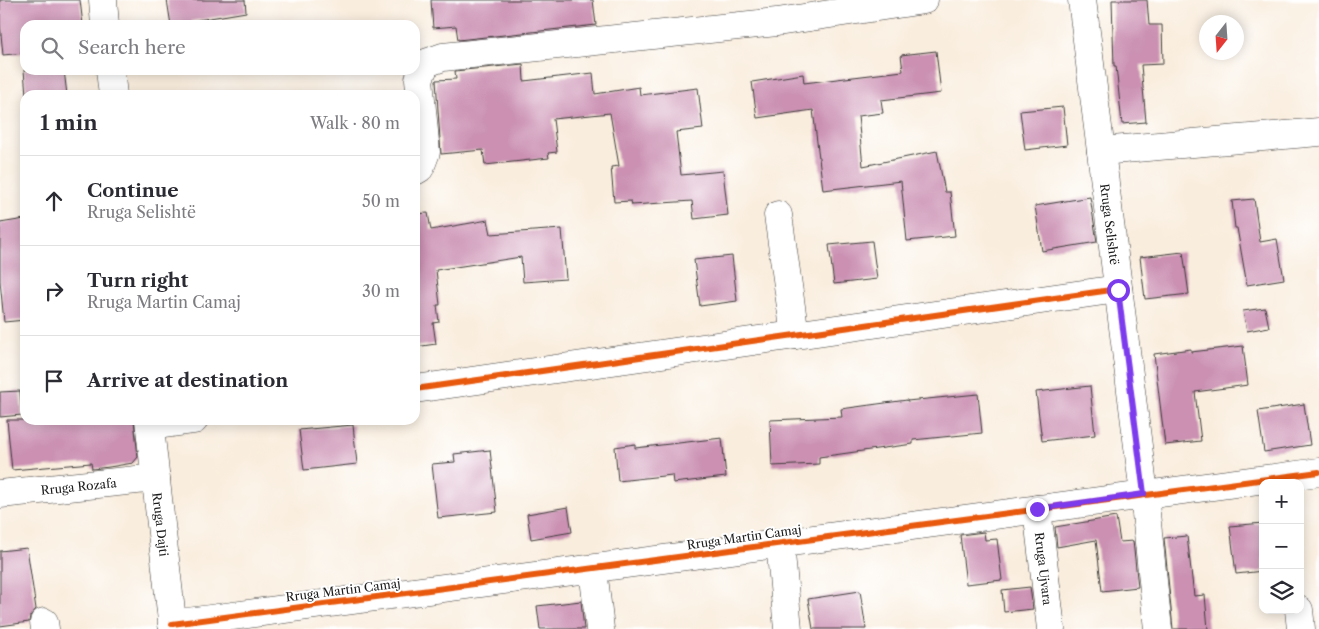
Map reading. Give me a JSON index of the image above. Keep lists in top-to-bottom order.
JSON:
{
  "streets": {
    "street": [
      "Rruga Selishtë",
      "Rruga Rozafa",
      "Rruga Dajti",
      "Rruga Martin Camaj",
      "Rruga Ujvara"
    ]
  },
  "crossings": [
    ["Rruga Selishtë", "Rruga Martin Camaj"],
    ["Rruga Rozafa", "Rruga Dajti"],
    ["Rruga Dajti", "Rruga Martin Camaj"],
    ["Rruga Martin Camaj", "Rruga Ujvara"]
  ],
  "north": "bottom",
  "page": {
    "search": "Search here",
    "heading": ["1 min", "Walk · 80 m"],
    "list": [
      ["Continue", "Rruga Selishtë", "50 m"],
      ["Turn right", "Rruga Martin Camaj", "30 m"],
      "Arrive at destination"
    ],
    "map_buttons": ["+", "−"]
  }
}
